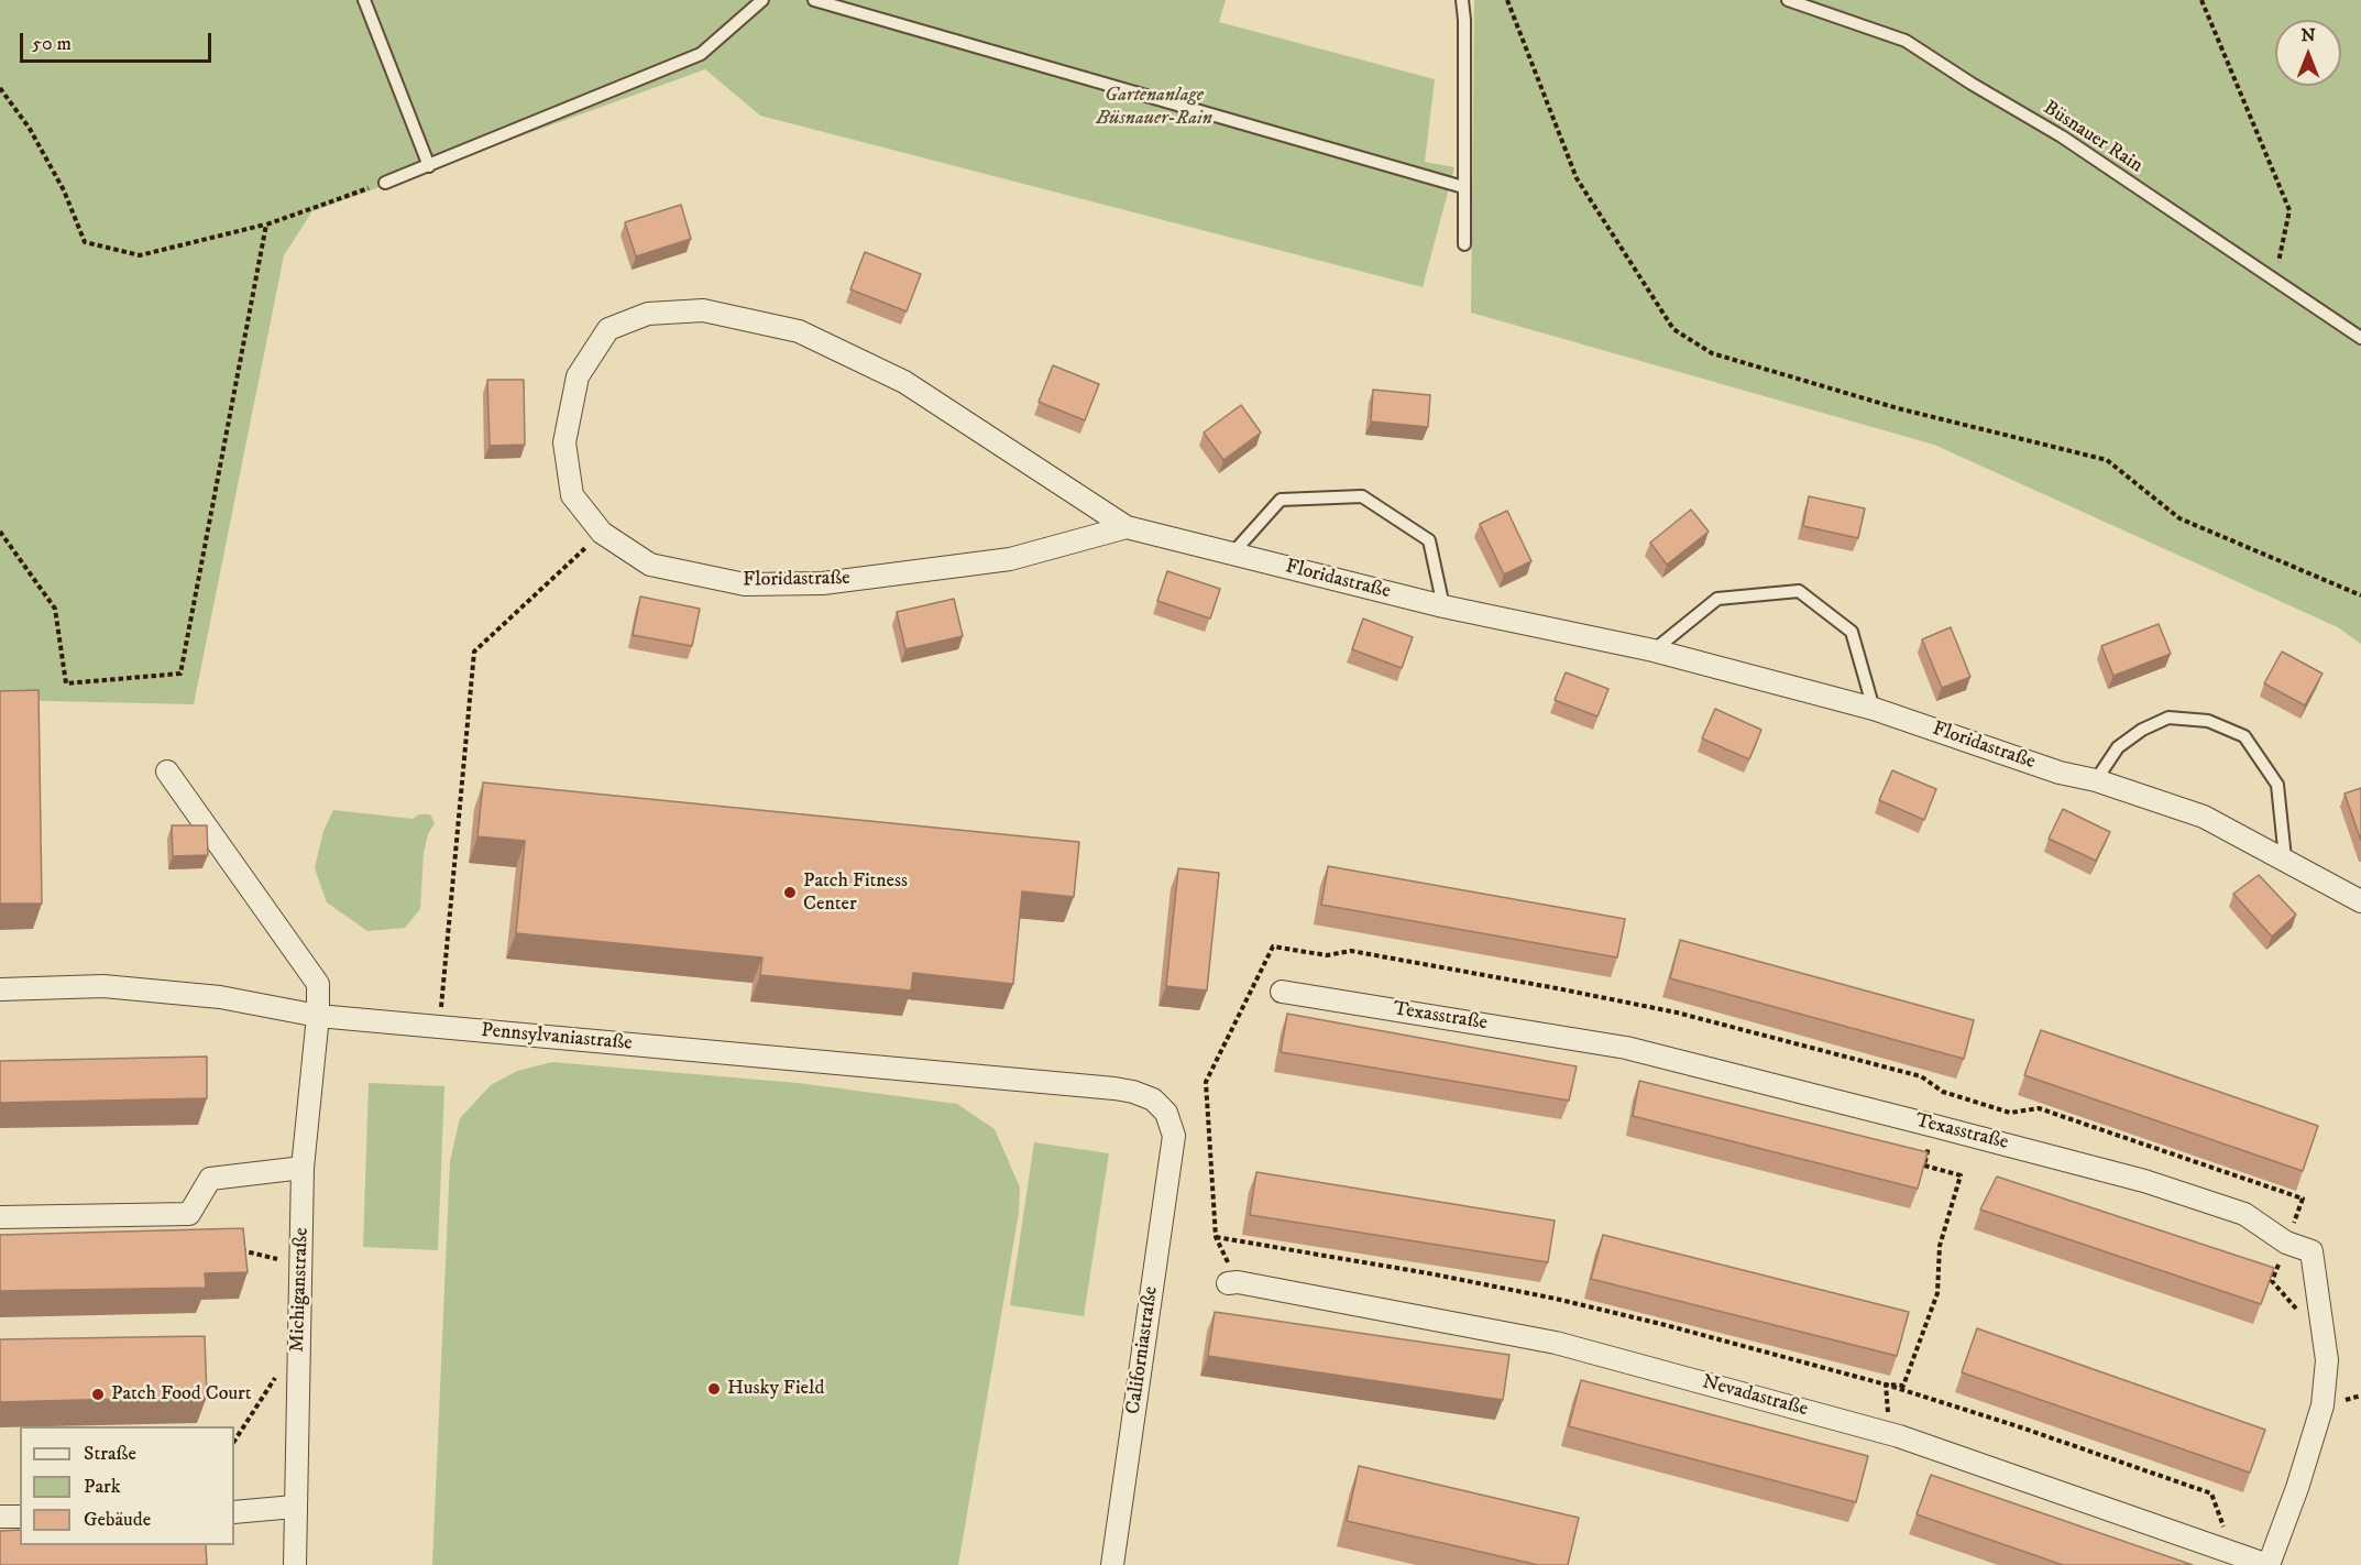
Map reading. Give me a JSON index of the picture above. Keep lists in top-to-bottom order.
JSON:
{
  "streets": {
    "street": [
      "Floridastraße",
      "Texasstraße",
      "Pennsylvaniastraße",
      "Michiganstraße",
      "Californiastraße",
      "Nevadastraße"
    ],
    "lane": ["Büsnauer Rain"]
  },
  "crossings": [
    ["Texasstraße", "Nevadastraße"],
    ["Pennsylvaniastraße", "Michiganstraße"],
    ["Pennsylvaniastraße", "Californiastraße"]
  ],
  "parks": ["Gartenanlage Büsnauer-Rain"],
  "places": ["Patch Fitness Center", "Husky Field", "Patch Food Court"],
  "legend": ["Straße", "Park", "Gebäude"],
  "scale_bar": "50 m",
  "north": "top"
}
